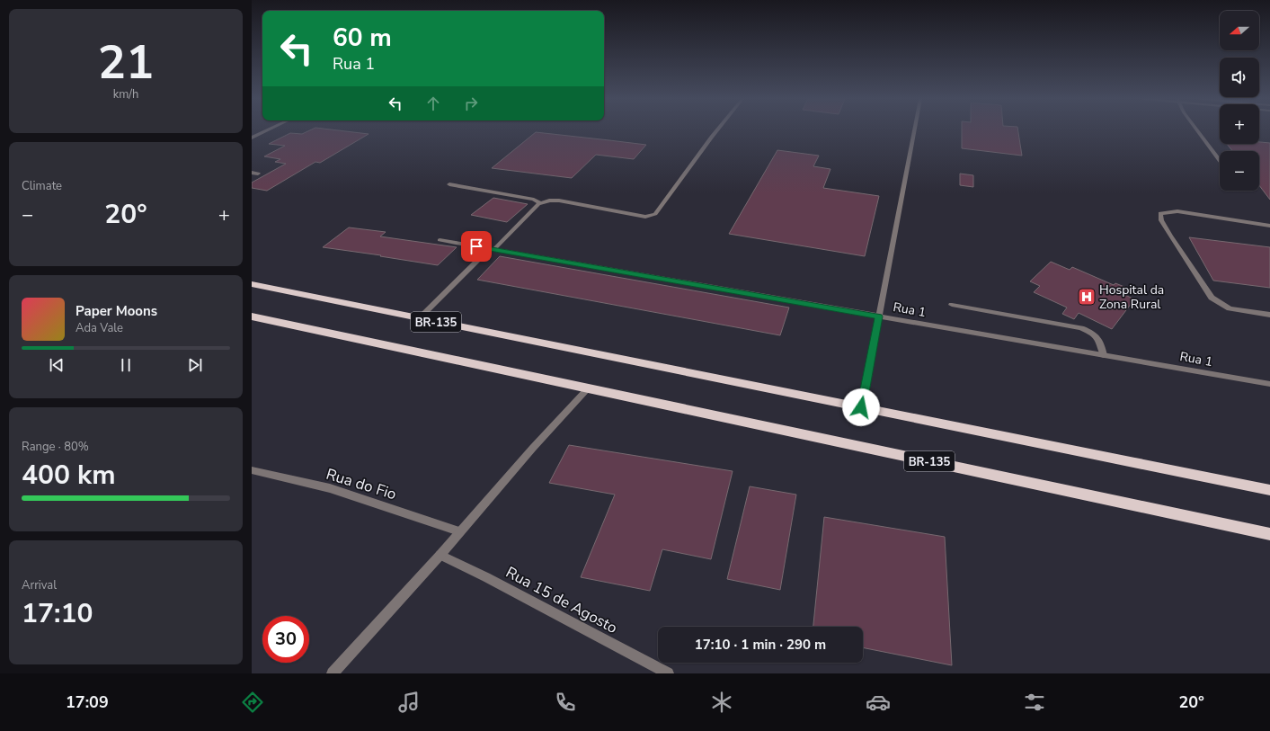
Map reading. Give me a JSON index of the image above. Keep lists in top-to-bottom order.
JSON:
{
  "streets": {
    "highway": ["BR-135"],
    "street": ["Rua 1", "Rua do Fio", "Rua 15 de Agosto"]
  },
  "places": {
    "hospital": ["Hospital da Zona Rural"]
  },
  "north": "left",
  "page": {
    "tile": [
      ["21", "km/h"],
      "Climate",
      ["Range · 80%", "400 km"],
      ["Arrival", "17:10"]
    ],
    "map_buttons": ["+", "−"],
    "turn": ["60 m", "Rua 1"],
    "heat": ["−", "20°", "+"],
    "song": ["Paper Moons", "Ada Vale"],
    "limit": "30",
    "trip": "17:10 · 1 min · 290 m",
    "tabs": ["17:09", "20°"]
  }
}
